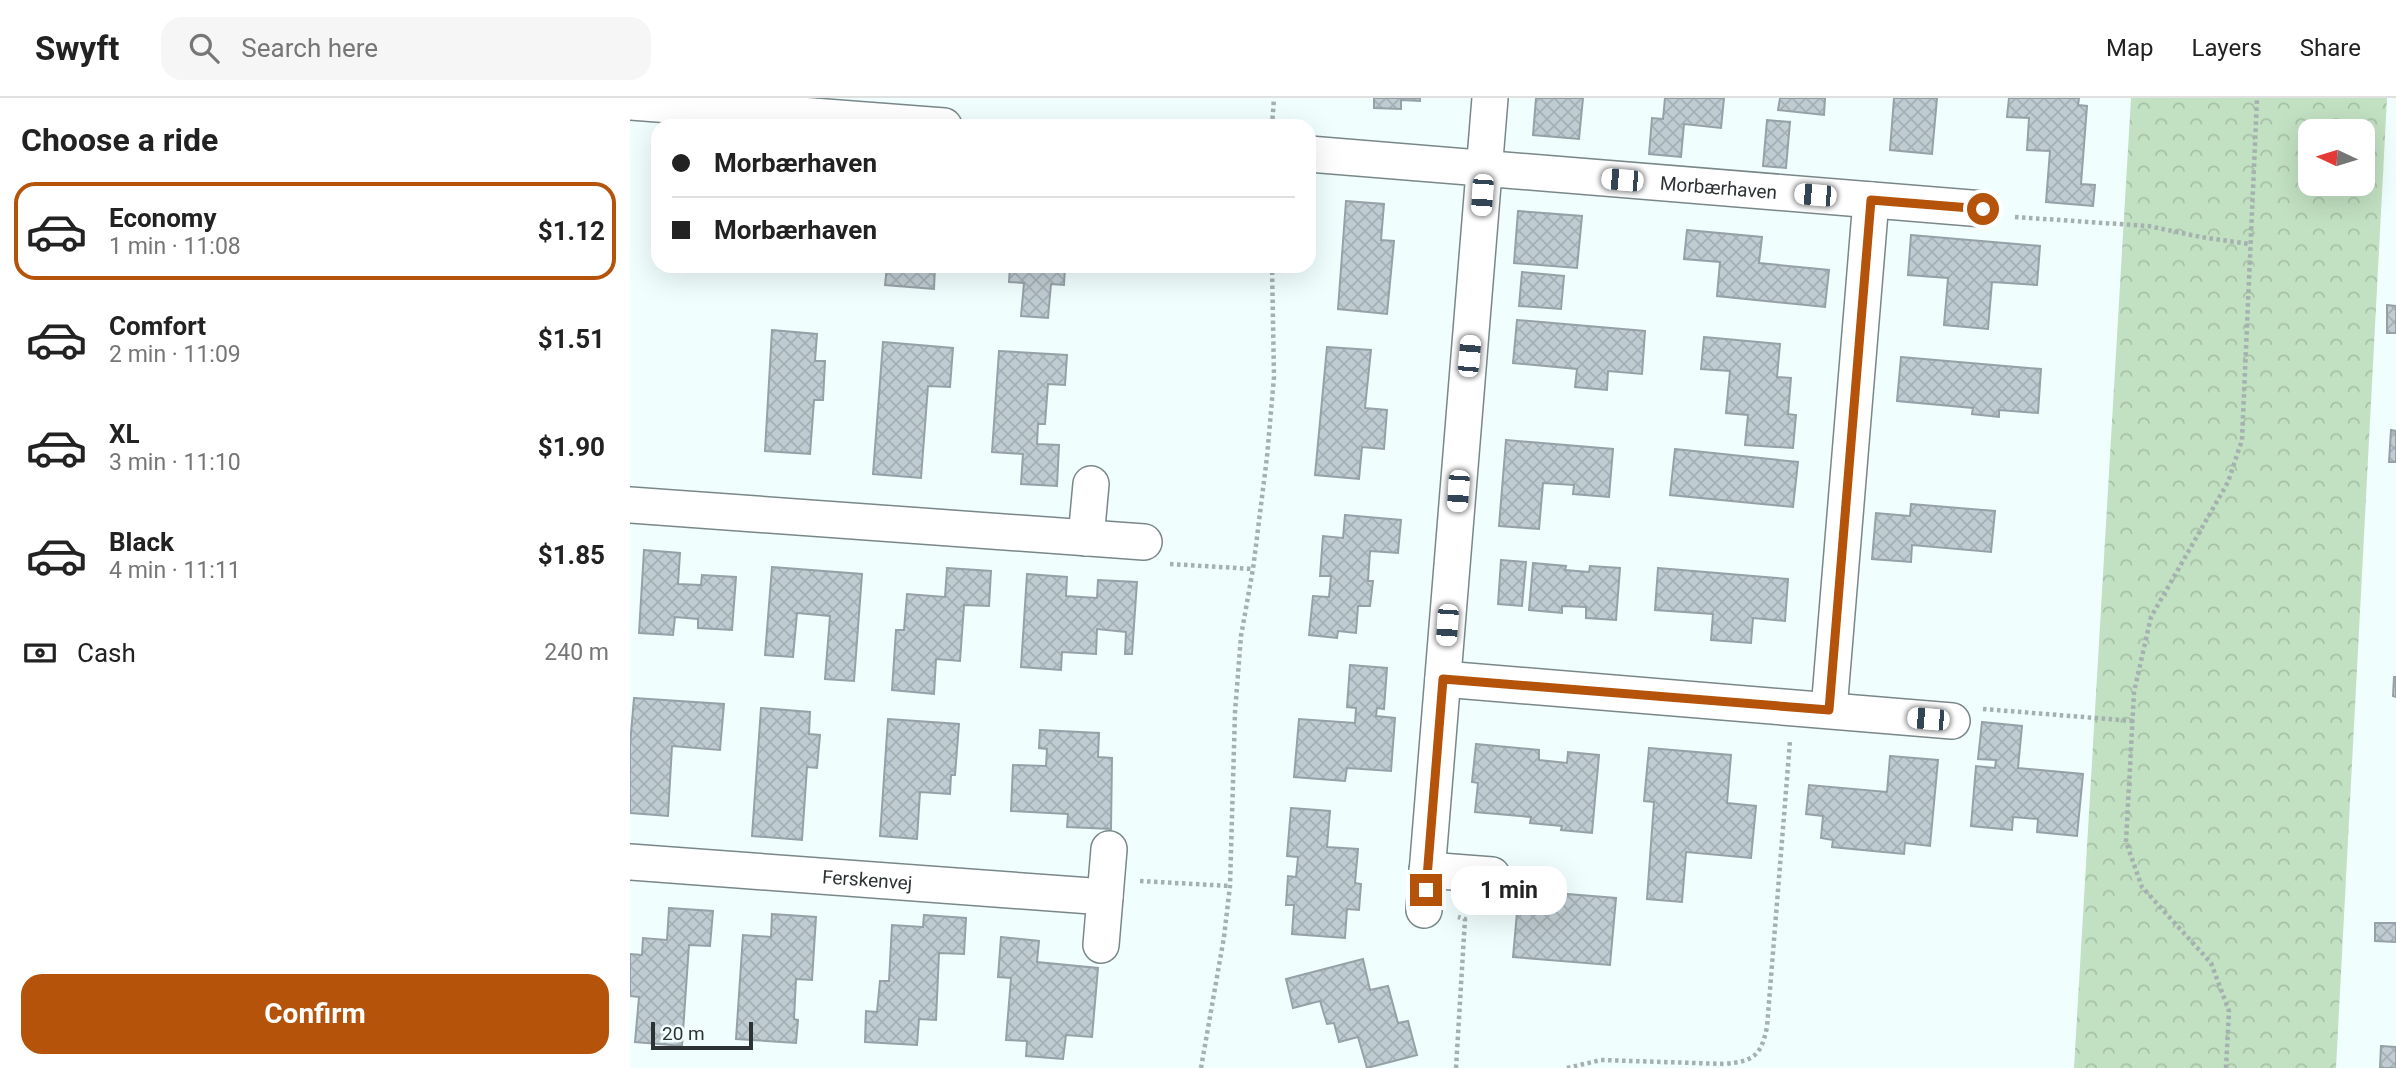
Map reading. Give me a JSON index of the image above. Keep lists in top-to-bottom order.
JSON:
{
  "streets": {
    "street": ["Morbærhaven", "Ferskenvej"]
  },
  "scale_bar": "20 m",
  "north": "left",
  "page": {
    "header": "Swyft",
    "search": "Search here",
    "nav": ["Map", "Layers", "Share"],
    "heading": "Choose a ride",
    "banner": ["Morbærhaven", "Morbærhaven"],
    "list": [
      {
        "name": "Economy",
        "note": "1 min · 11:08",
        "value": "$1.12"
      },
      {
        "name": "Comfort",
        "note": "2 min · 11:09",
        "value": "$1.51"
      },
      {
        "name": "XL",
        "note": "3 min · 11:10",
        "value": "$1.90"
      },
      {
        "name": "Black",
        "note": "4 min · 11:11",
        "value": "$1.85"
      }
    ],
    "pay": ["Cash", "240 m"],
    "bubble": "1 min",
    "buttons": "Confirm",
    "scale": "20 m"
  }
}
